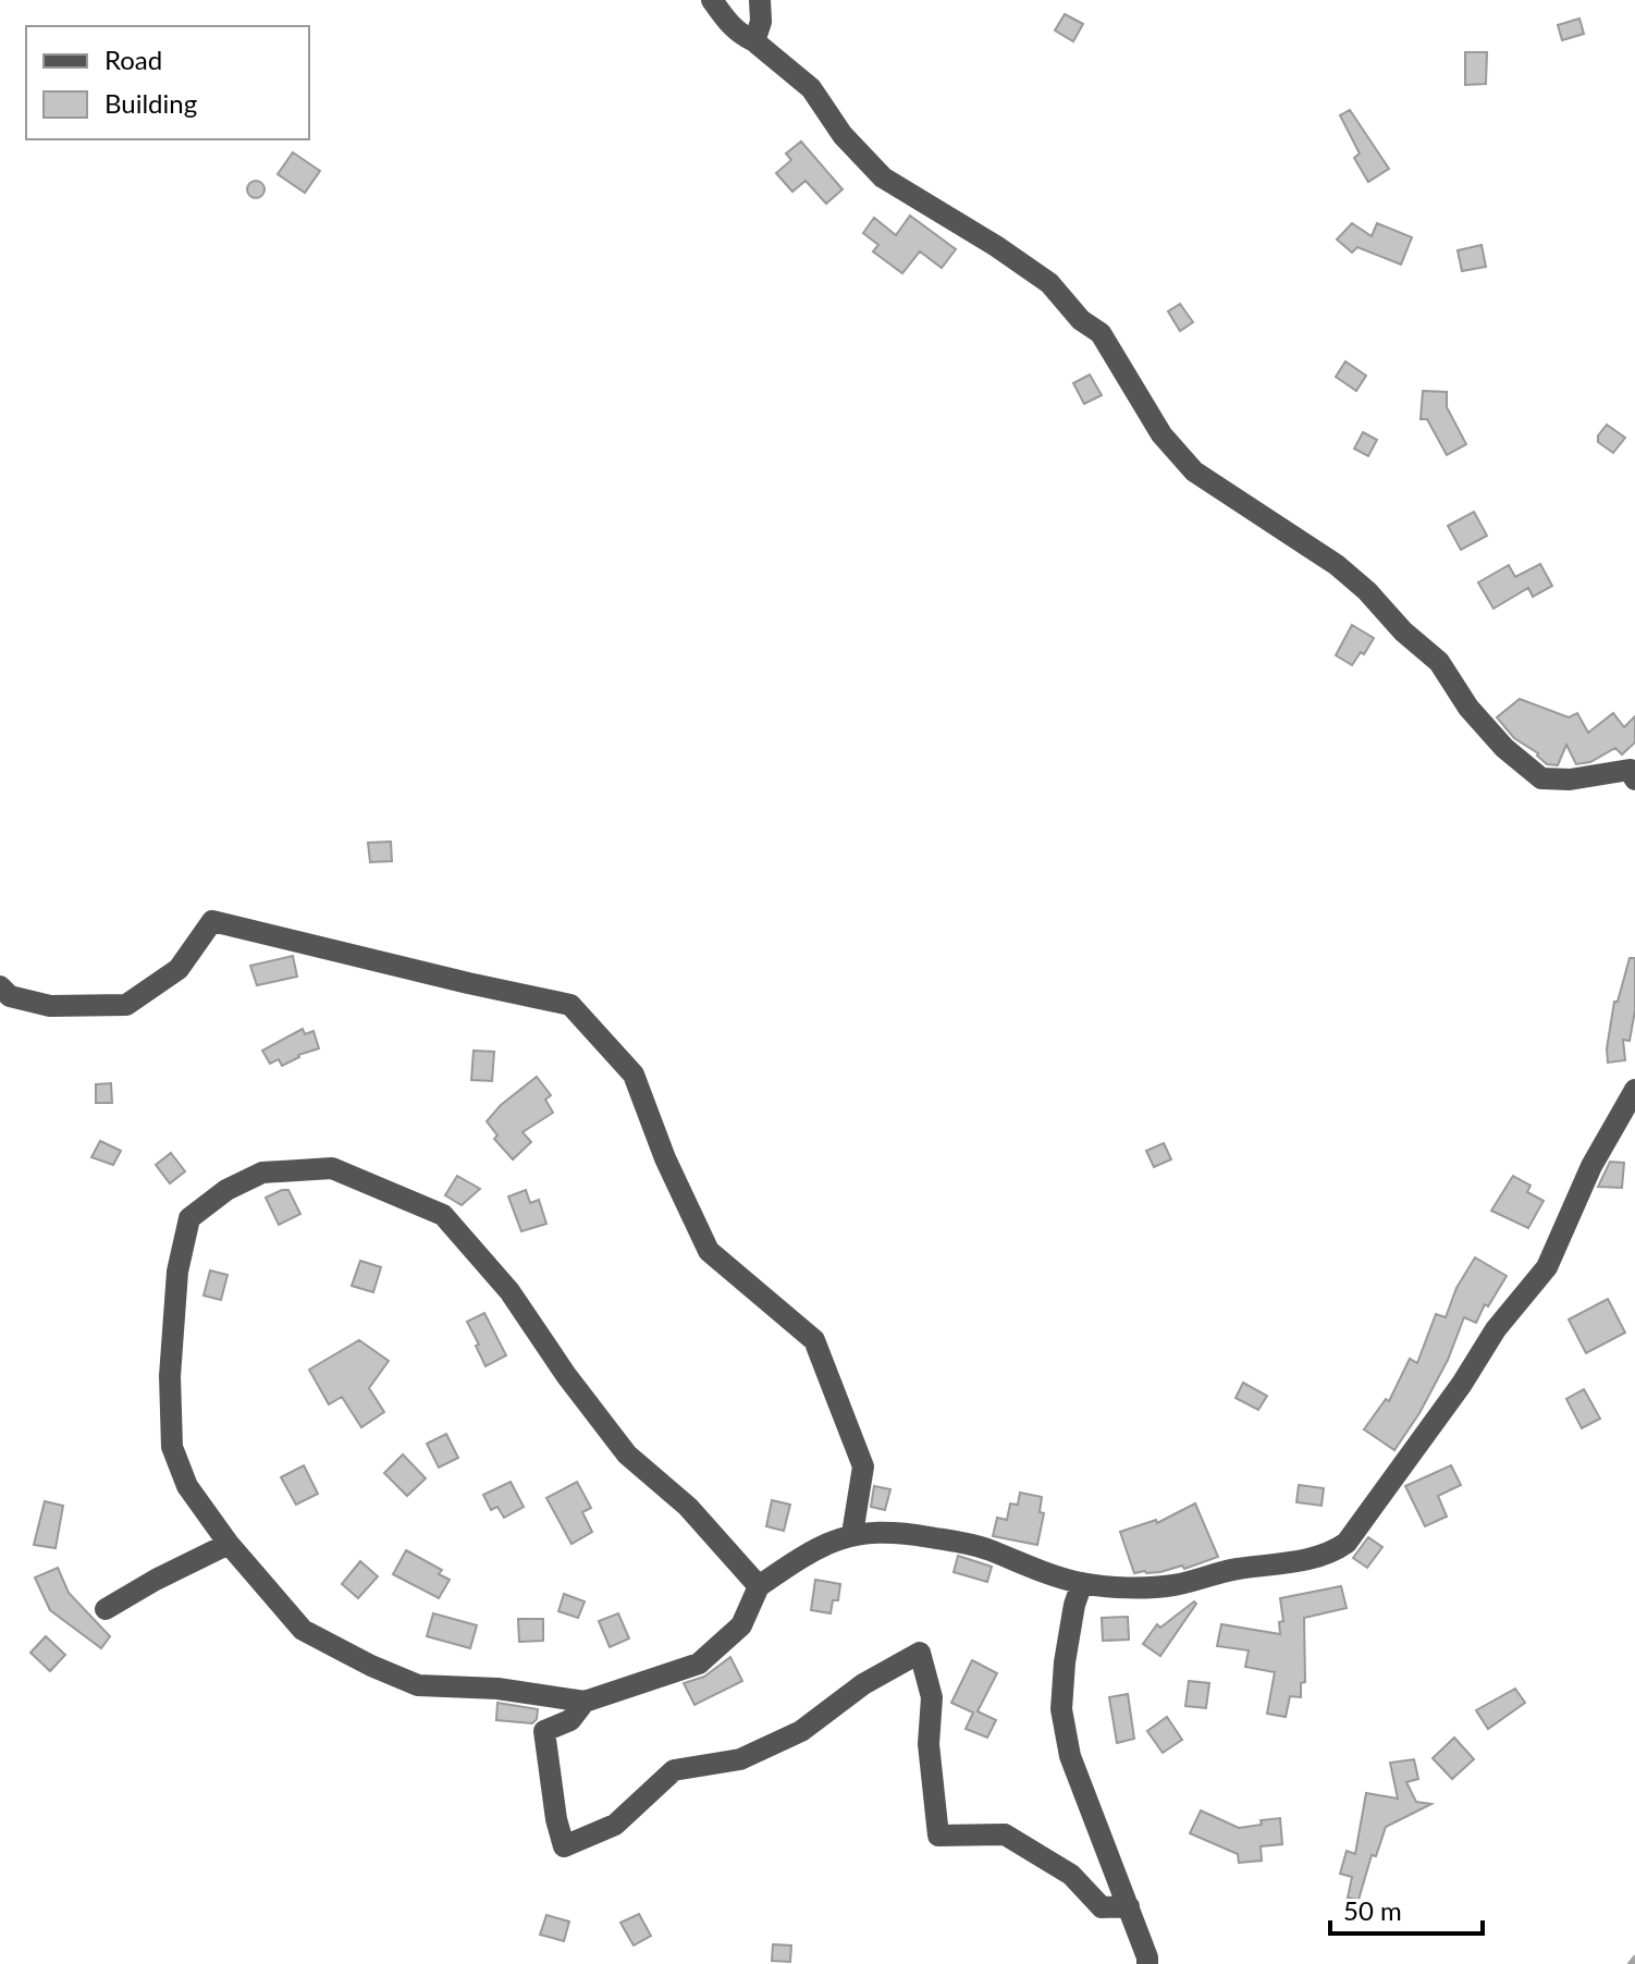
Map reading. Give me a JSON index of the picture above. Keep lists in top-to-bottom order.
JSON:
{
  "legend": ["Road", "Building"],
  "scale_bar": "50 m"
}
